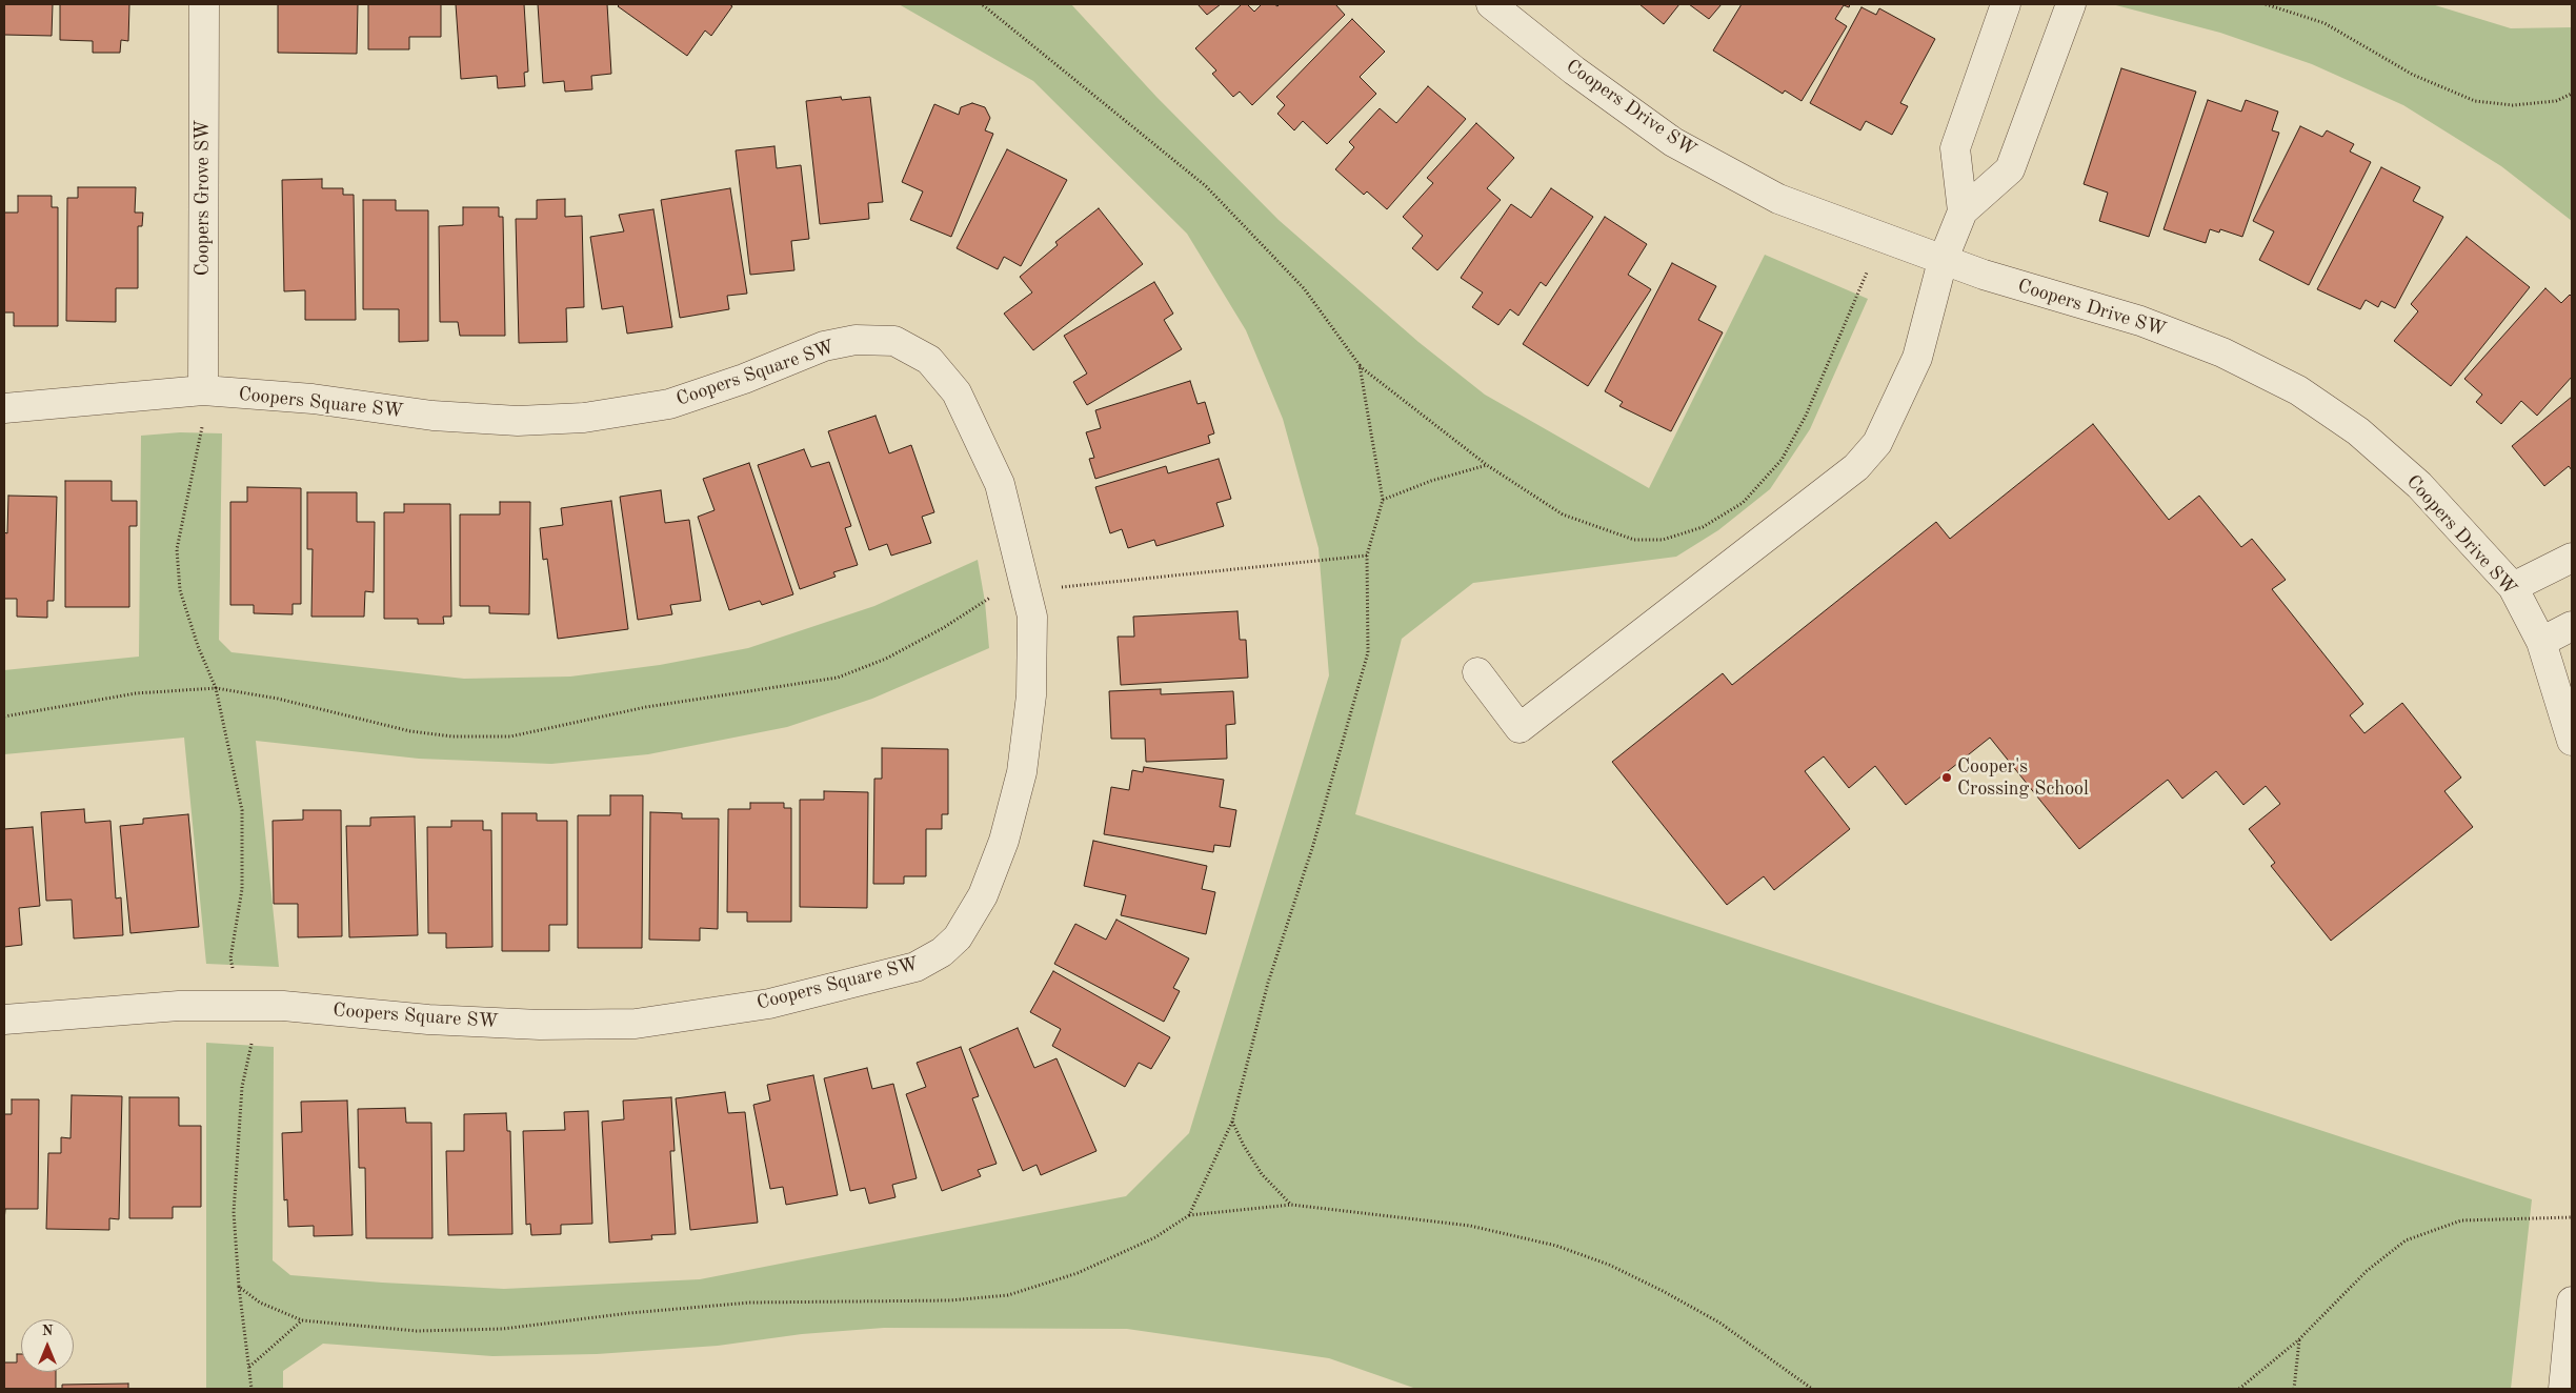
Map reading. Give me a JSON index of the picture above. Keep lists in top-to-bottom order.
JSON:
{
  "streets": {
    "street": ["Coopers Drive SW", "Coopers Grove SW", "Coopers Square SW"]
  },
  "crossings": [
    ["Coopers Grove SW", "Coopers Square SW"]
  ],
  "places": ["Cooper's Crossing School"],
  "north": "top"
}
